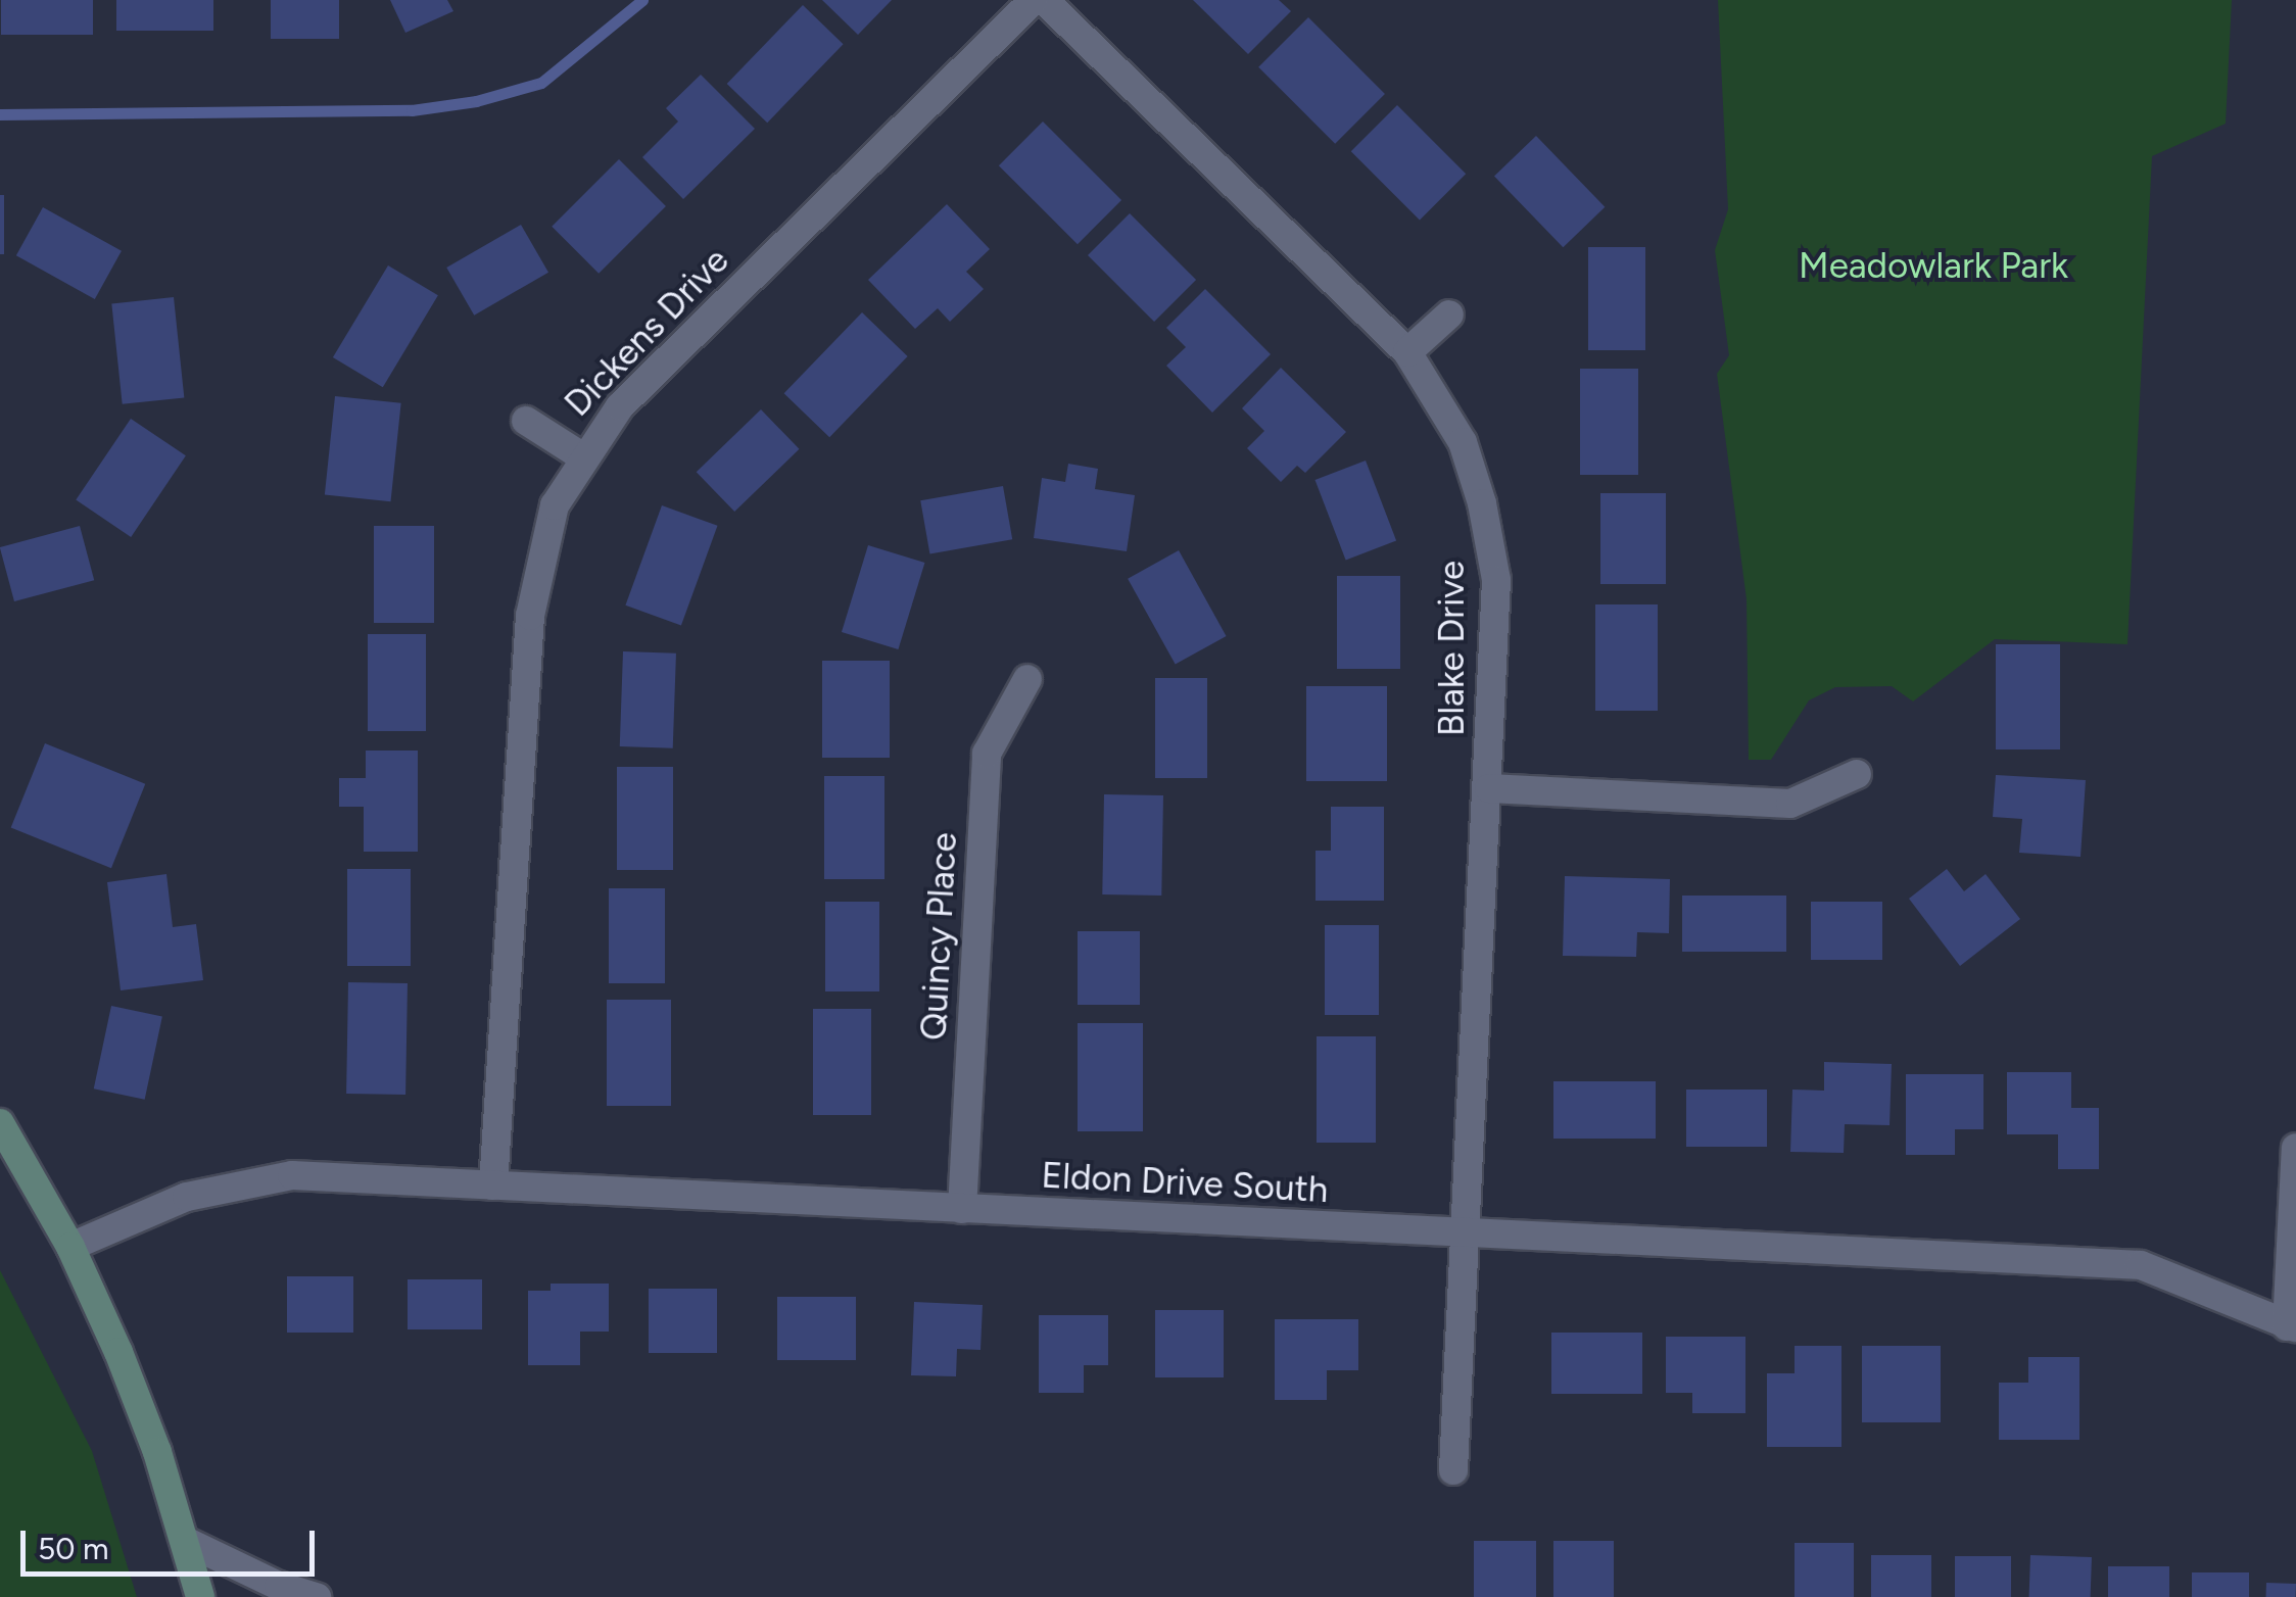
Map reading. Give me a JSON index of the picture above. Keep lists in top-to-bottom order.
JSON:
{
  "streets": {
    "street": [
      "Dickens Drive",
      "Blake Drive",
      "Quincy Place",
      "Eldon Drive South"
    ]
  },
  "crossings": [
    ["Dickens Drive", "Eldon Drive South"],
    ["Blake Drive", "Eldon Drive South"],
    ["Quincy Place", "Eldon Drive South"]
  ],
  "parks": ["Meadowlark Park"],
  "scale_bar": "50 m"
}
